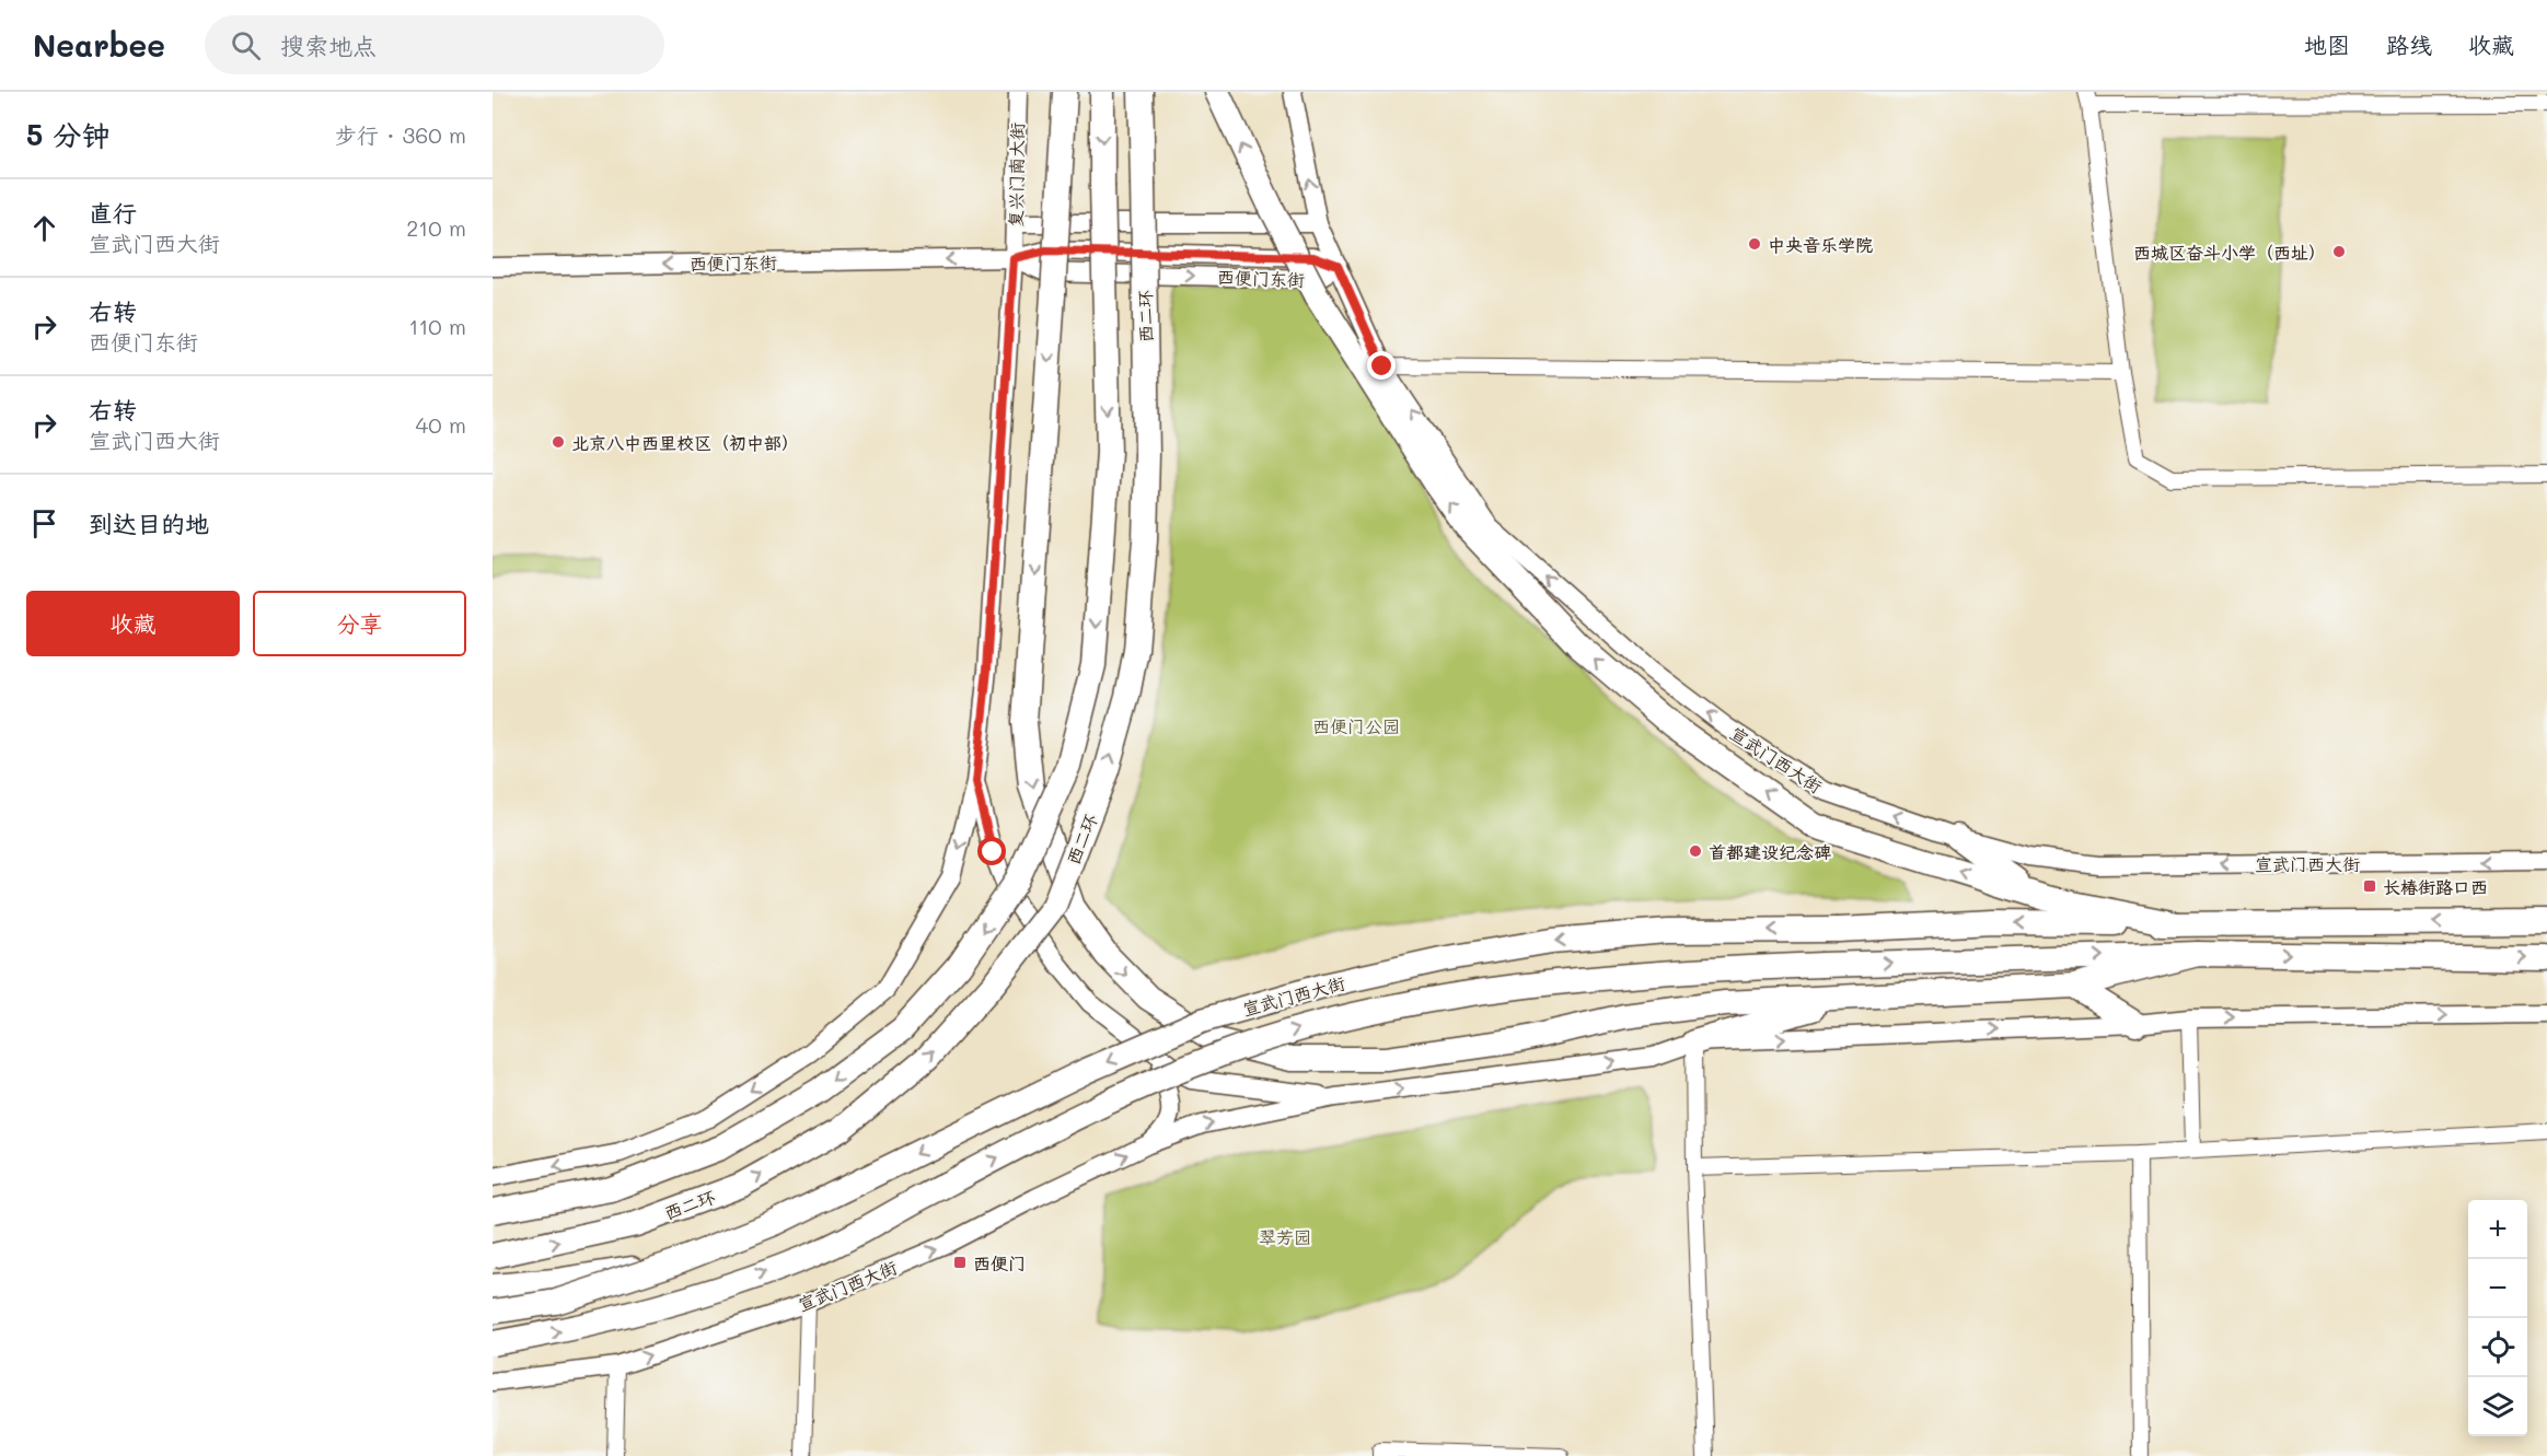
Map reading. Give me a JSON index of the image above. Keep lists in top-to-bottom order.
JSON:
{
  "streets": {
    "highway": ["西二环", "宣武门西大街"],
    "street": ["复兴门南大街", "西便门东街"]
  },
  "crossings": [
    ["复兴门南大街", "西便门东街"],
    ["复兴门南大街", "宣武门西大街"],
    ["西便门东街", "宣武门西大街"]
  ],
  "one_way": ["西便门东街", "西二环"],
  "parks": ["西便门公园", "翠芳园"],
  "places": {
    "other": [
      "中央音乐学院",
      "西城区奋斗小学（西址）",
      "北京八中西里校区（初中部）",
      "首都建设纪念碑"
    ],
    "transit": ["长椿街路口西", "西便门"]
  },
  "page": {
    "header": "Nearbee",
    "search": "搜索地点",
    "nav": ["地图", "路线", "收藏"],
    "heading": ["5 分钟", "步行 · 360 m"],
    "list": [
      ["直行", "宣武门西大街", "210 m"],
      ["右转", "西便门东街", "110 m"],
      ["右转", "宣武门西大街", "40 m"],
      "到达目的地"
    ],
    "buttons": ["收藏", "分享"],
    "map_buttons": ["+", "−"]
  }
}
